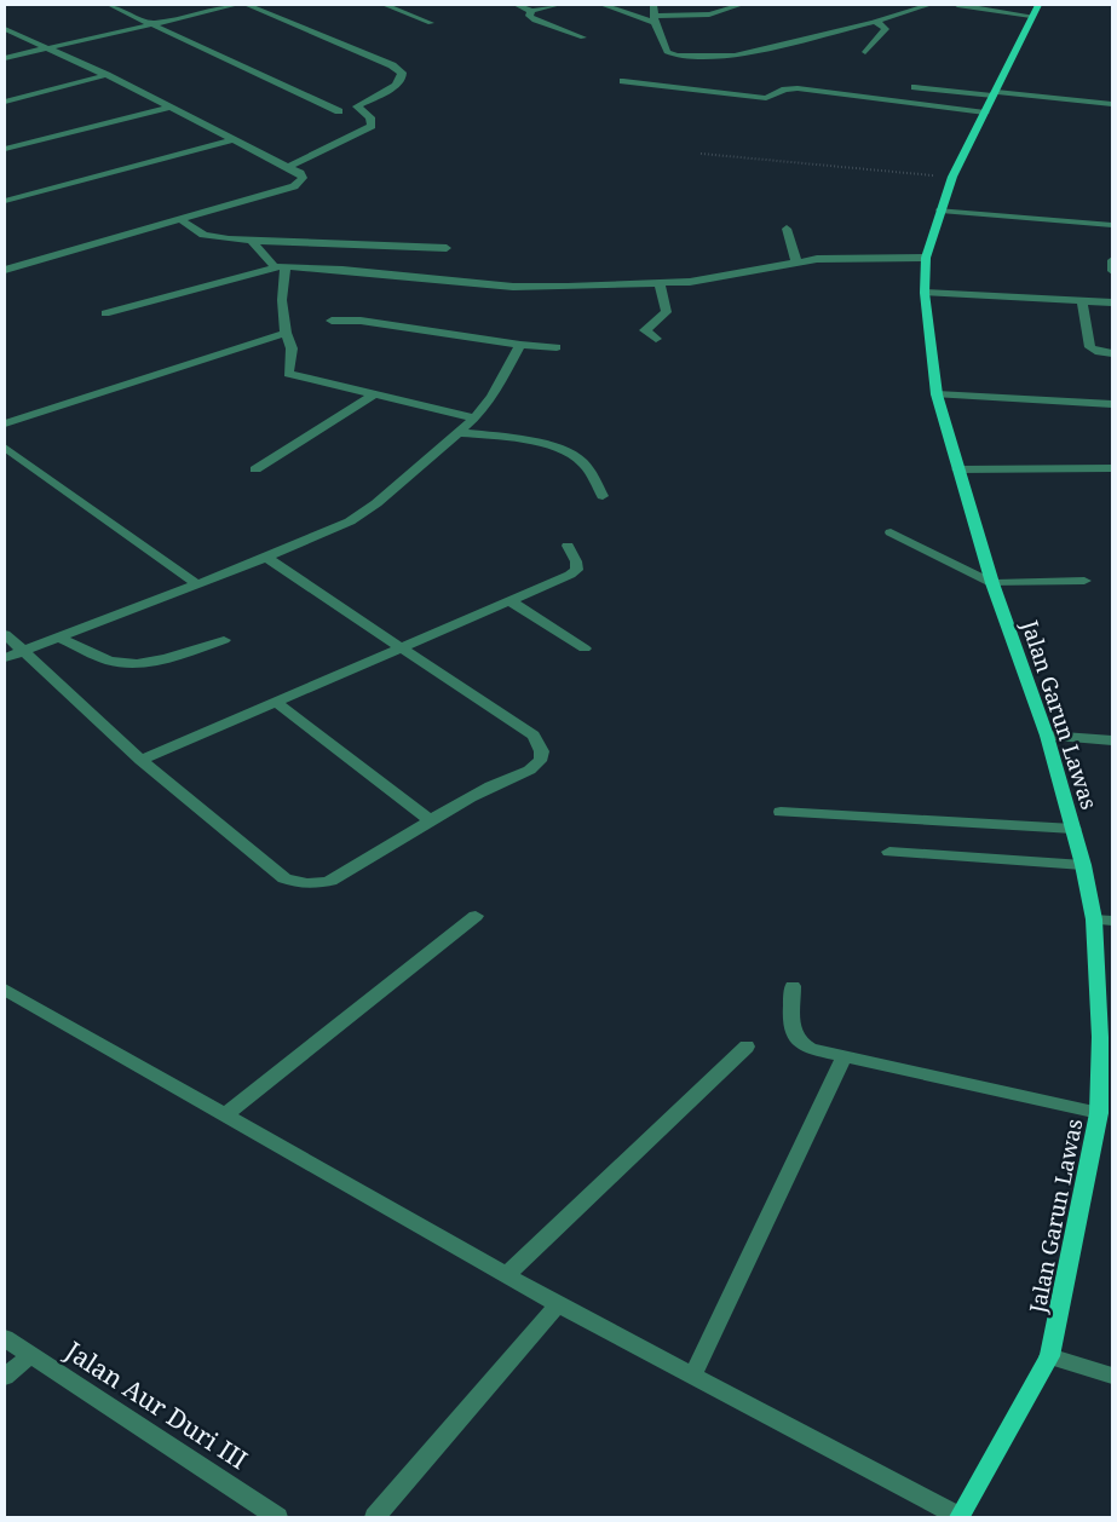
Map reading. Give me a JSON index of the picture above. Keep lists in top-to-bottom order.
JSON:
{
  "streets": {
    "main road": ["Jalan Garun Lawas"],
    "street": ["Jalan Aur Duri III"]
  }
}
